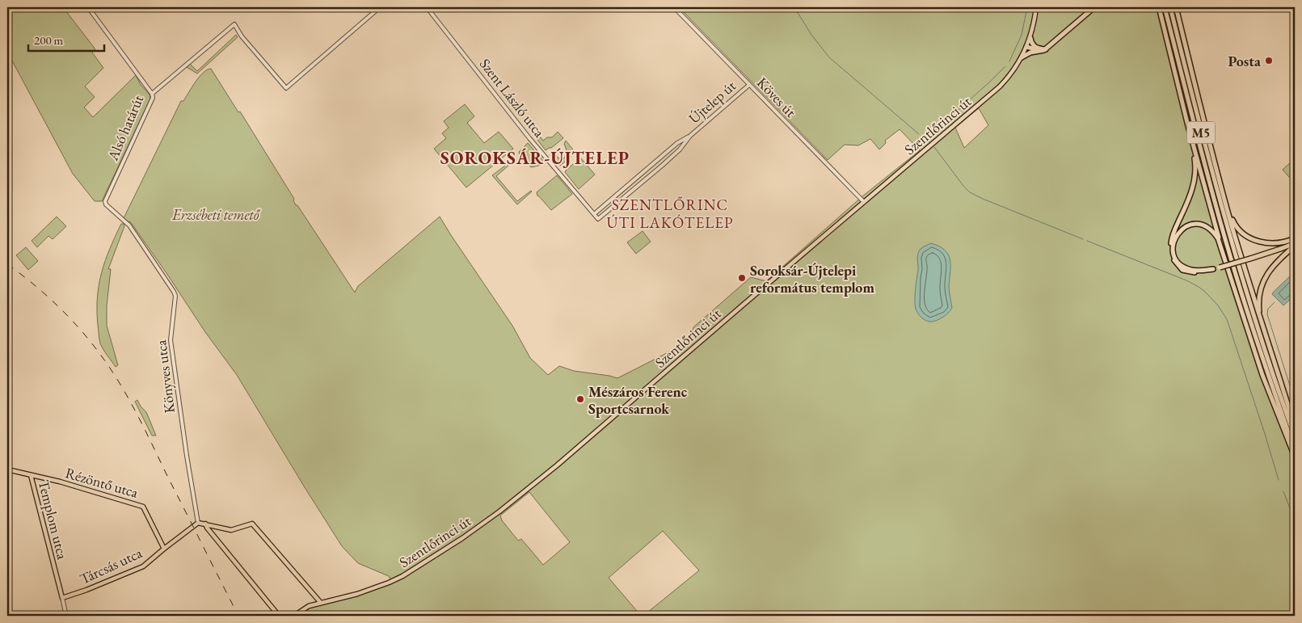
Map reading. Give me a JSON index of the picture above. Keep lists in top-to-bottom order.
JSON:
{
  "streets": {
    "highway": ["M5"],
    "main road": [
      "Szentlőrinci út",
      "Rézöntő utca",
      "Templom utca",
      "Tárcsás utca"
    ],
    "street": [
      "Köves út",
      "Szent László utca",
      "Újtelep út",
      "Alsó határút",
      "Könyves utca"
    ]
  },
  "crossings": [
    ["Köves út", "Újtelep út"],
    ["Köves út", "Szentlőrinci út"],
    ["Szent László utca", "Újtelep út"],
    ["Alsó határút", "Könyves utca"],
    ["Könyves utca", "Tárcsás utca"],
    ["Rézöntő utca", "Templom utca"],
    ["Rézöntő utca", "Tárcsás utca"],
    ["Templom utca", "Tárcsás utca"]
  ],
  "districts": ["SOROKSÁR-ÚJTELEP", "SZENTLŐRINC ÚTI LAKÓTELEP"],
  "parks": ["Erzsébeti temető"],
  "places": ["Posta", "Soroksár-Újtelepi református templom", "Mészáros Ferenc Sportcsarnok"],
  "scale_bar": "200 m"
}
